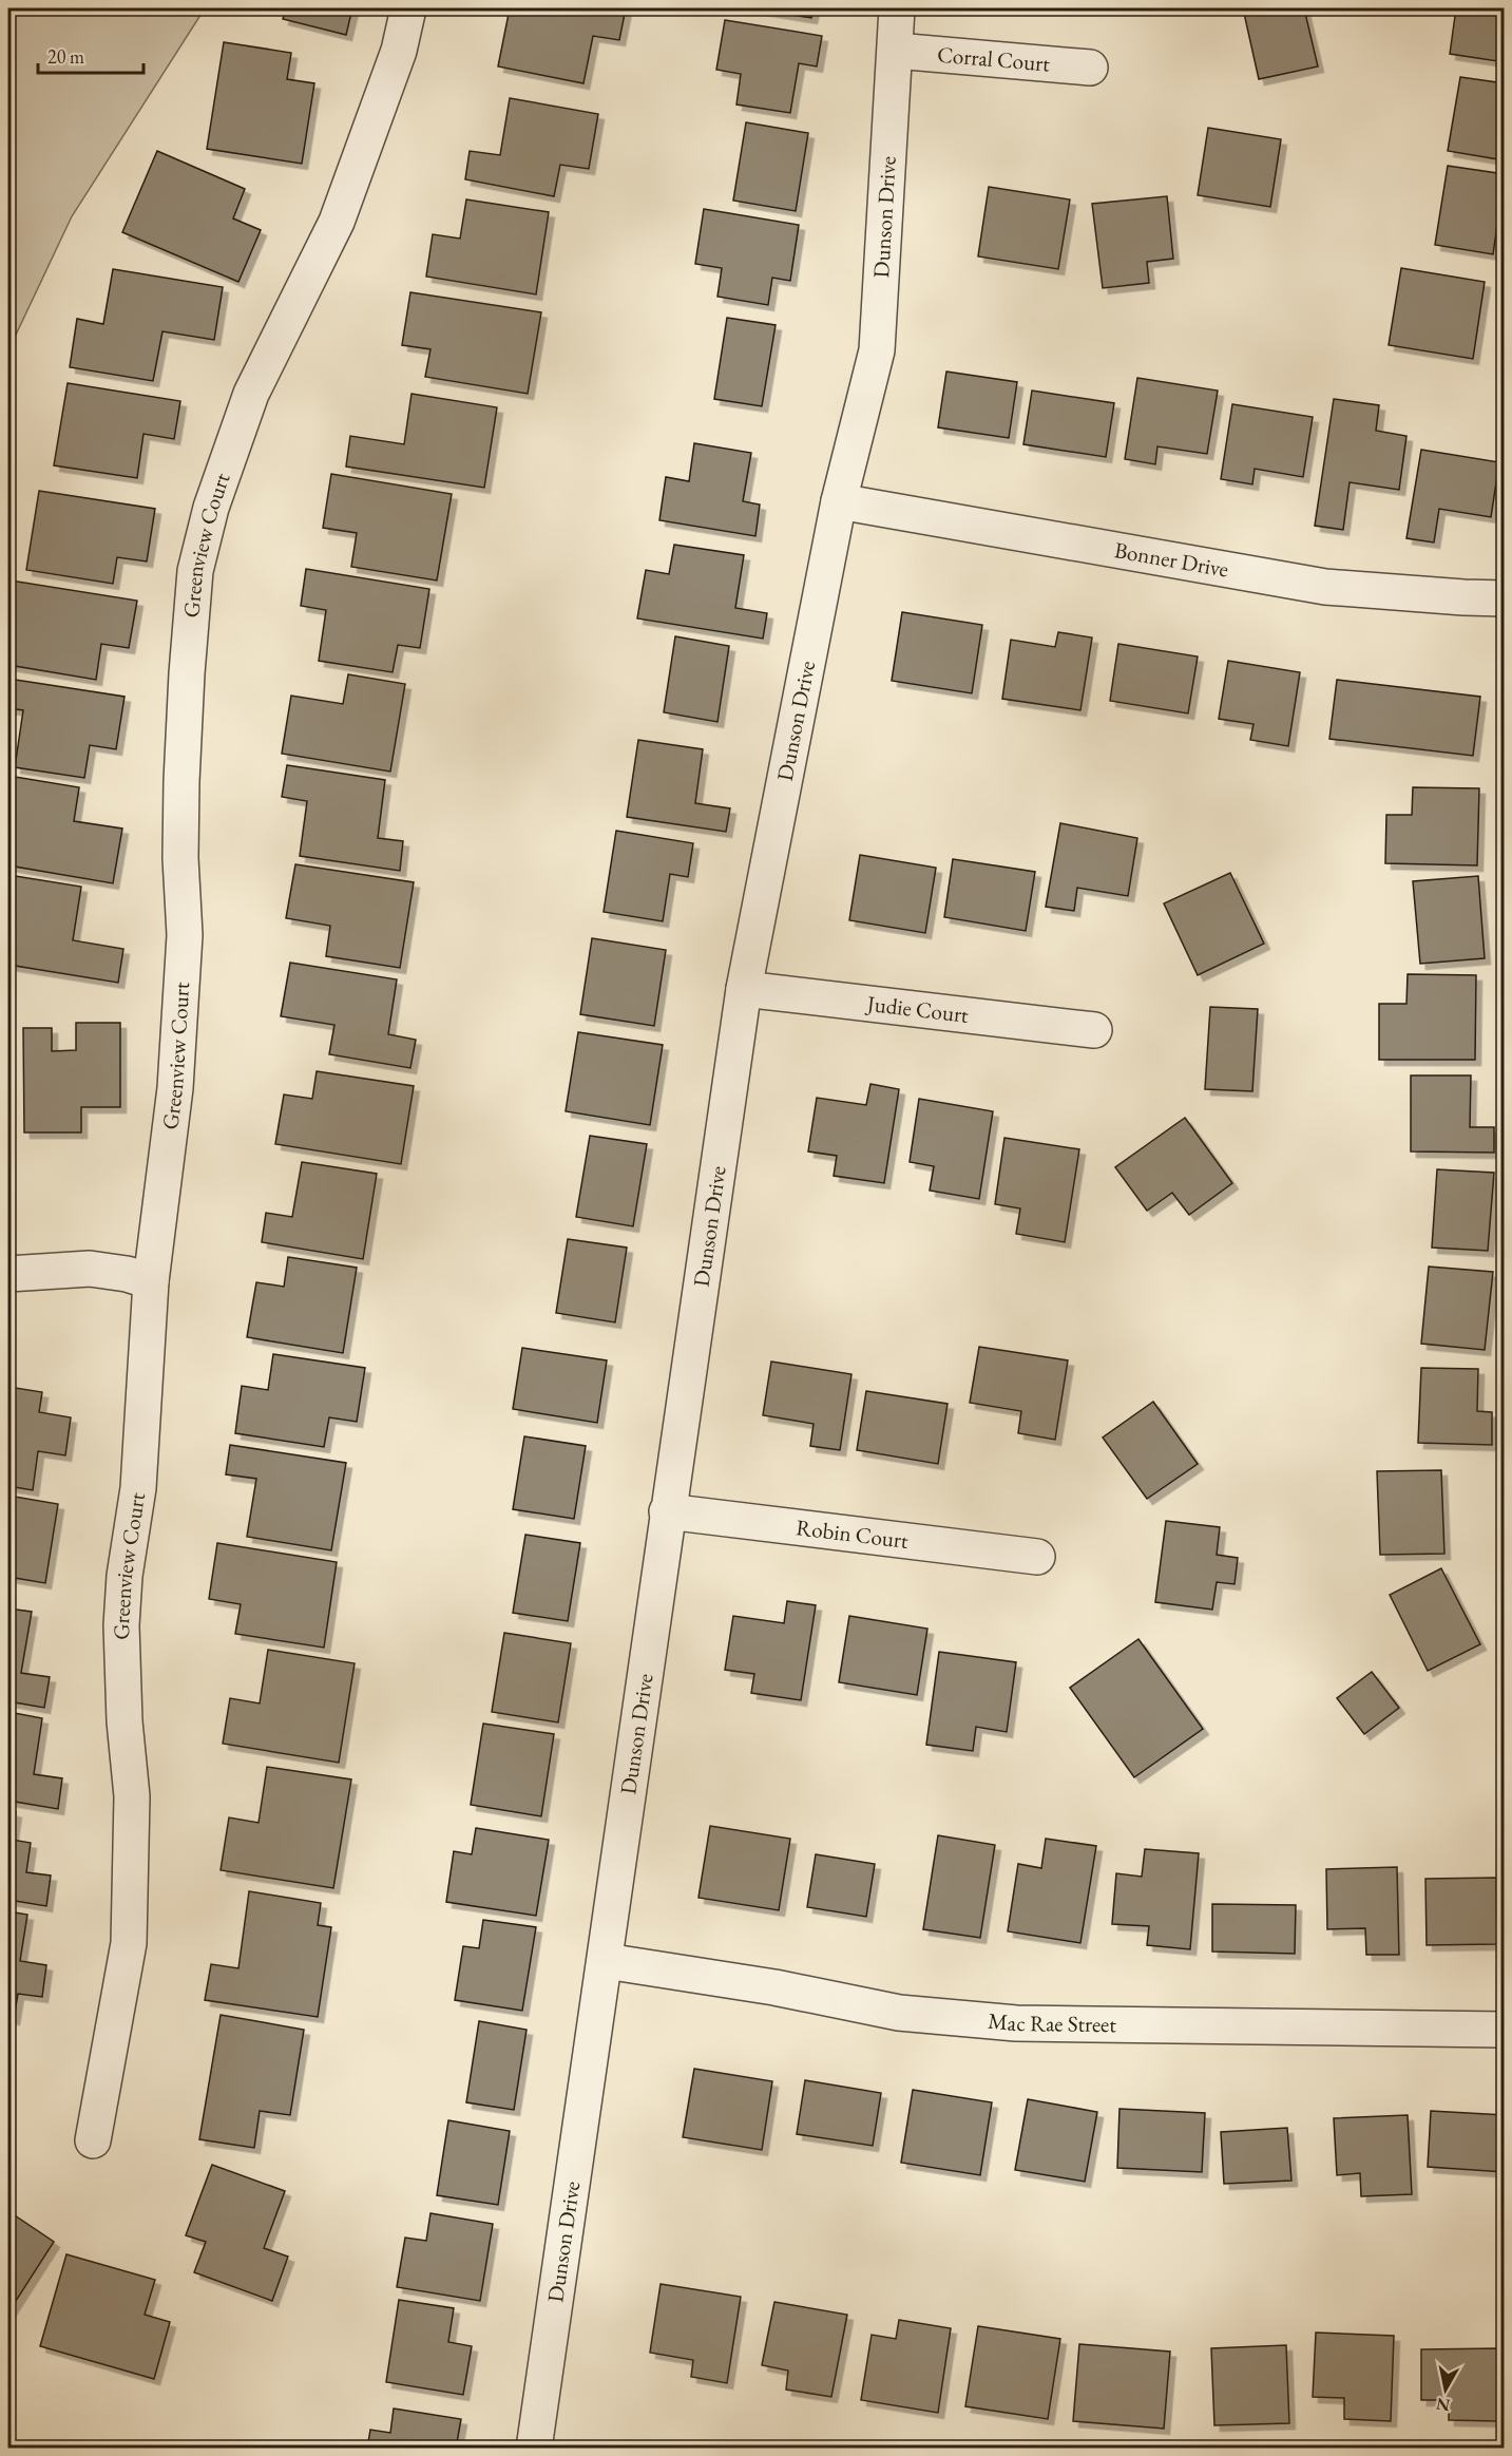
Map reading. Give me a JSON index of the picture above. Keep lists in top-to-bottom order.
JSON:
{
  "streets": {
    "street": [
      "Corral Court",
      "Dunson Drive",
      "Greenview Court",
      "Bonner Drive",
      "Judie Court",
      "Robin Court",
      "Mac Rae Street"
    ]
  },
  "crossings": [
    ["Corral Court", "Dunson Drive"],
    ["Dunson Drive", "Bonner Drive"],
    ["Dunson Drive", "Judie Court"],
    ["Dunson Drive", "Robin Court"],
    ["Dunson Drive", "Mac Rae Street"]
  ],
  "scale_bar": "20 m",
  "north": "bottom"
}
